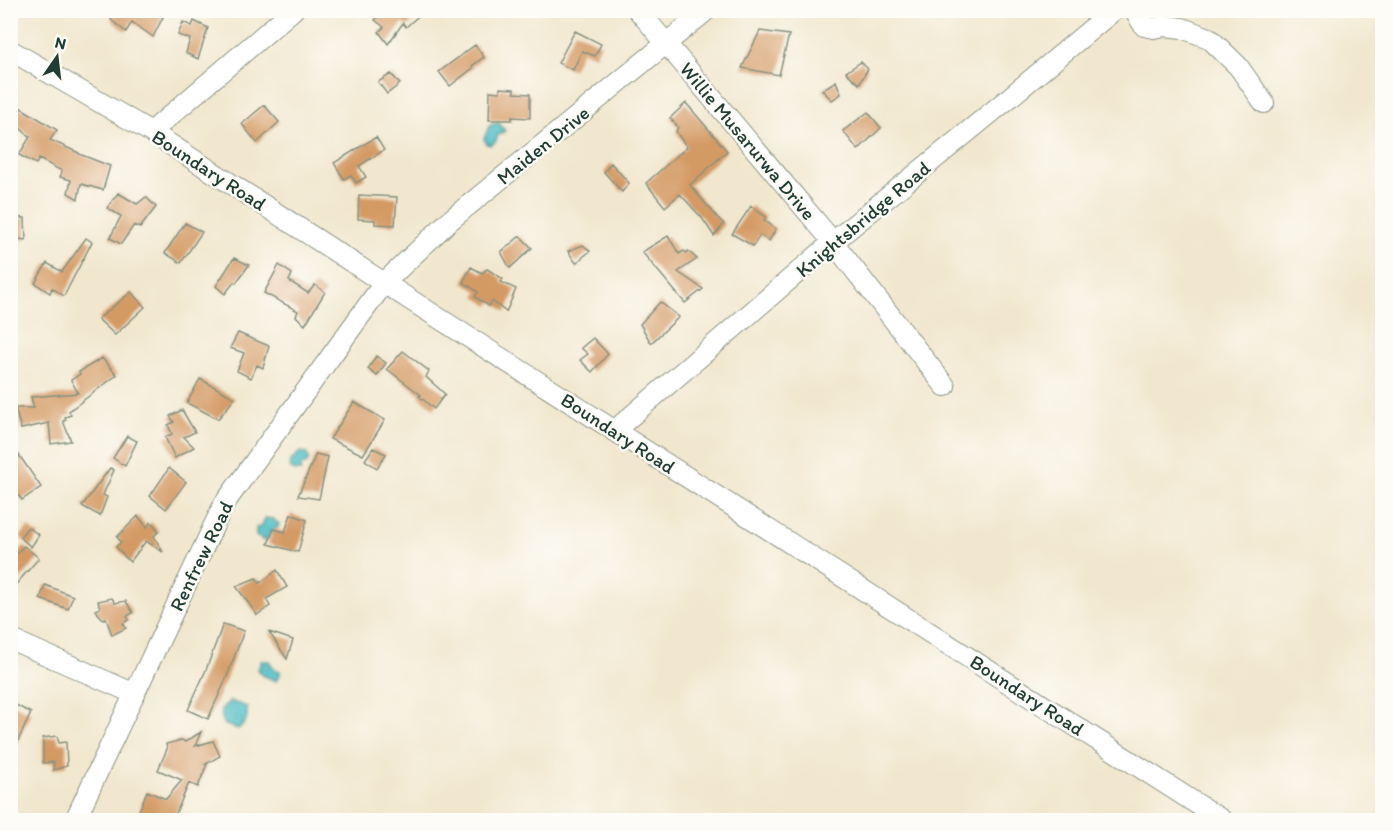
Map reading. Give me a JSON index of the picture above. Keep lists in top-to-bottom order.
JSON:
{
  "streets": {
    "street": [
      "Willie Musarurwa Drive",
      "Maiden Drive",
      "Boundary Road",
      "Knightsbridge Road",
      "Renfrew Road"
    ]
  },
  "crossings": [
    ["Willie Musarurwa Drive", "Maiden Drive"],
    ["Willie Musarurwa Drive", "Knightsbridge Road"],
    ["Maiden Drive", "Boundary Road"],
    ["Maiden Drive", "Renfrew Road"],
    ["Boundary Road", "Knightsbridge Road"],
    ["Boundary Road", "Renfrew Road"]
  ],
  "north": "top"
}
